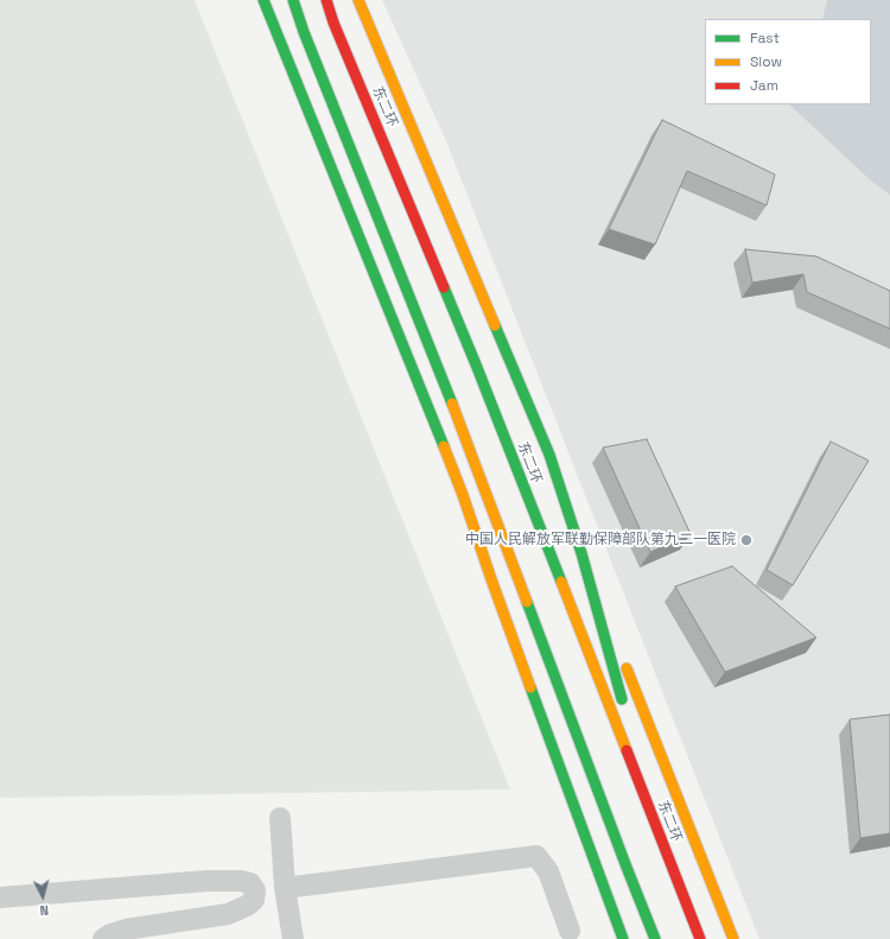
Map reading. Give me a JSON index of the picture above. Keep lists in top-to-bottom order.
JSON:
{
  "streets": {
    "highway": ["东二环"]
  },
  "places": ["中国人民解放军联勤保障部队第九二一医院"],
  "legend": ["Fast", "Slow", "Jam"],
  "north": "bottom"
}
